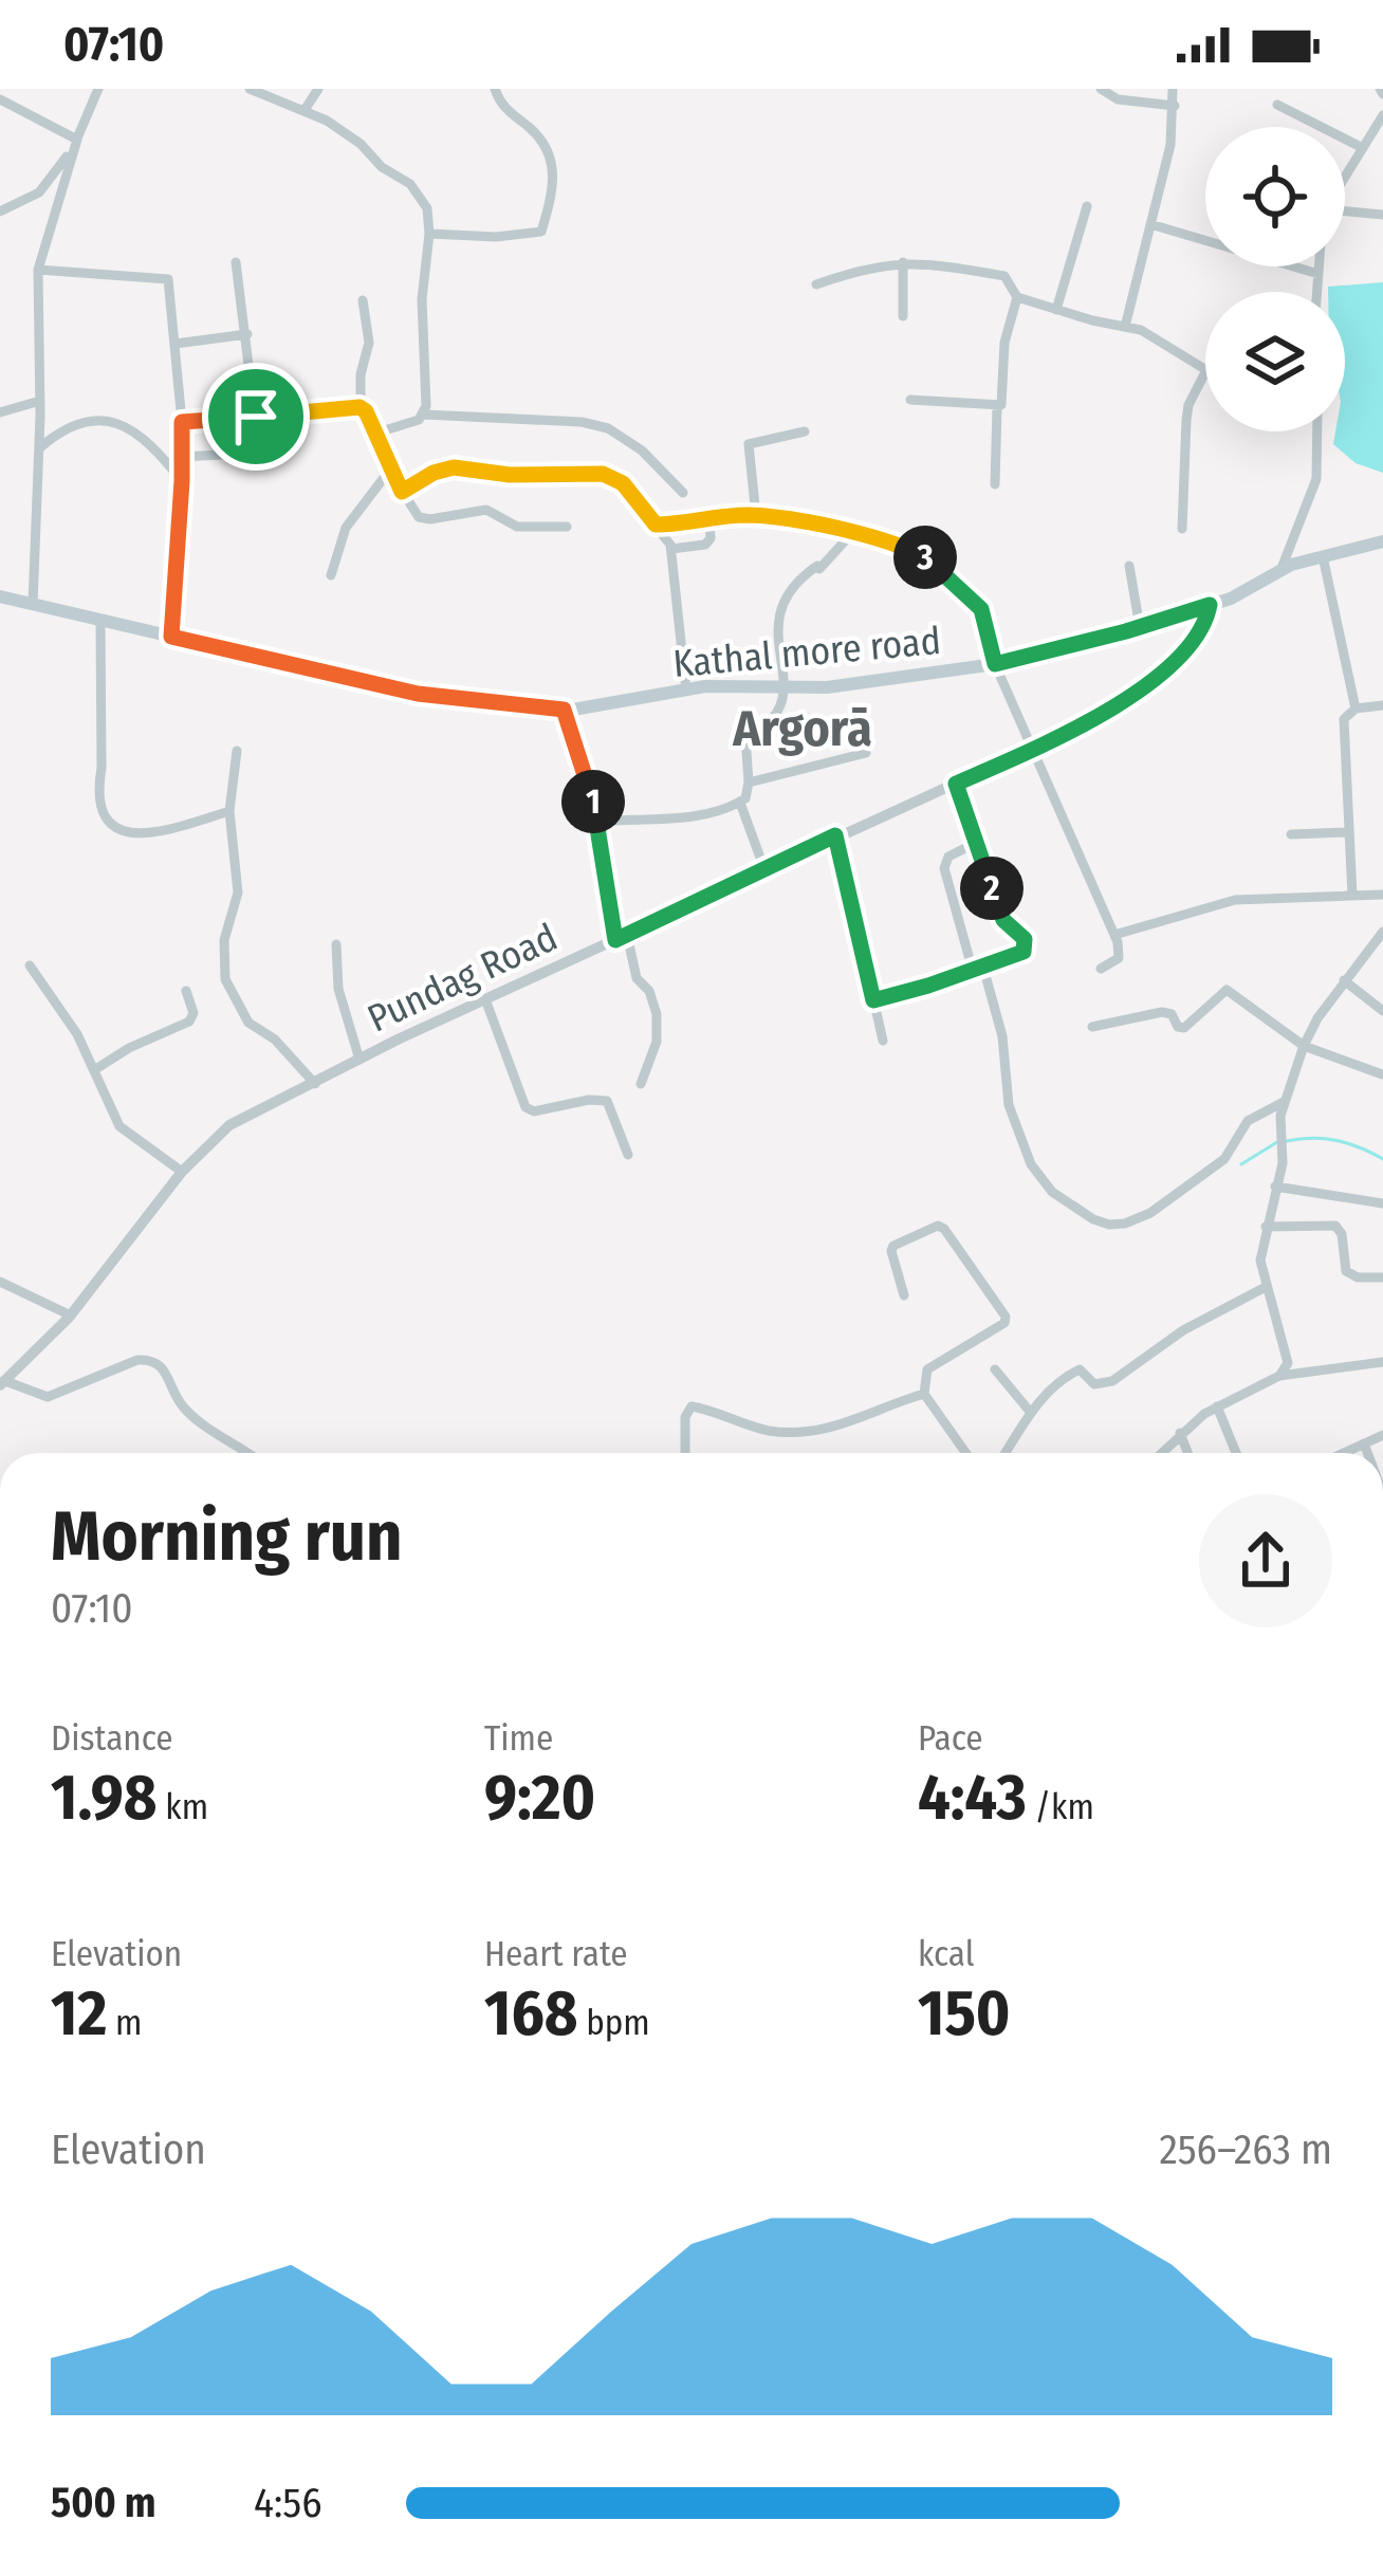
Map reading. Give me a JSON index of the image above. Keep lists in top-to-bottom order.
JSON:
{
  "streets": {
    "main road": ["Kathal more road"],
    "street": ["Pundag Road"]
  },
  "crossings": [
    ["Kathal more road", "Pundag Road"]
  ],
  "districts": ["Argorā"],
  "page": {
    "status": "07:10",
    "pins": ["3", "1", "2"],
    "heading": ["Morning run", "07:10"],
    "stats": [
      ["Distance", "1.98 km"],
      ["Time", "9:20"],
      ["Pace", "4:43 /km"],
      ["Elevation", "12 m"],
      ["Heart rate", "168 bpm"],
      ["kcal", "150"]
    ],
    "chart": ["Elevation", "256–263 m"],
    "list": [
      {
        "name": "500 m",
        "note": "4:56"
      }
    ]
  }
}
